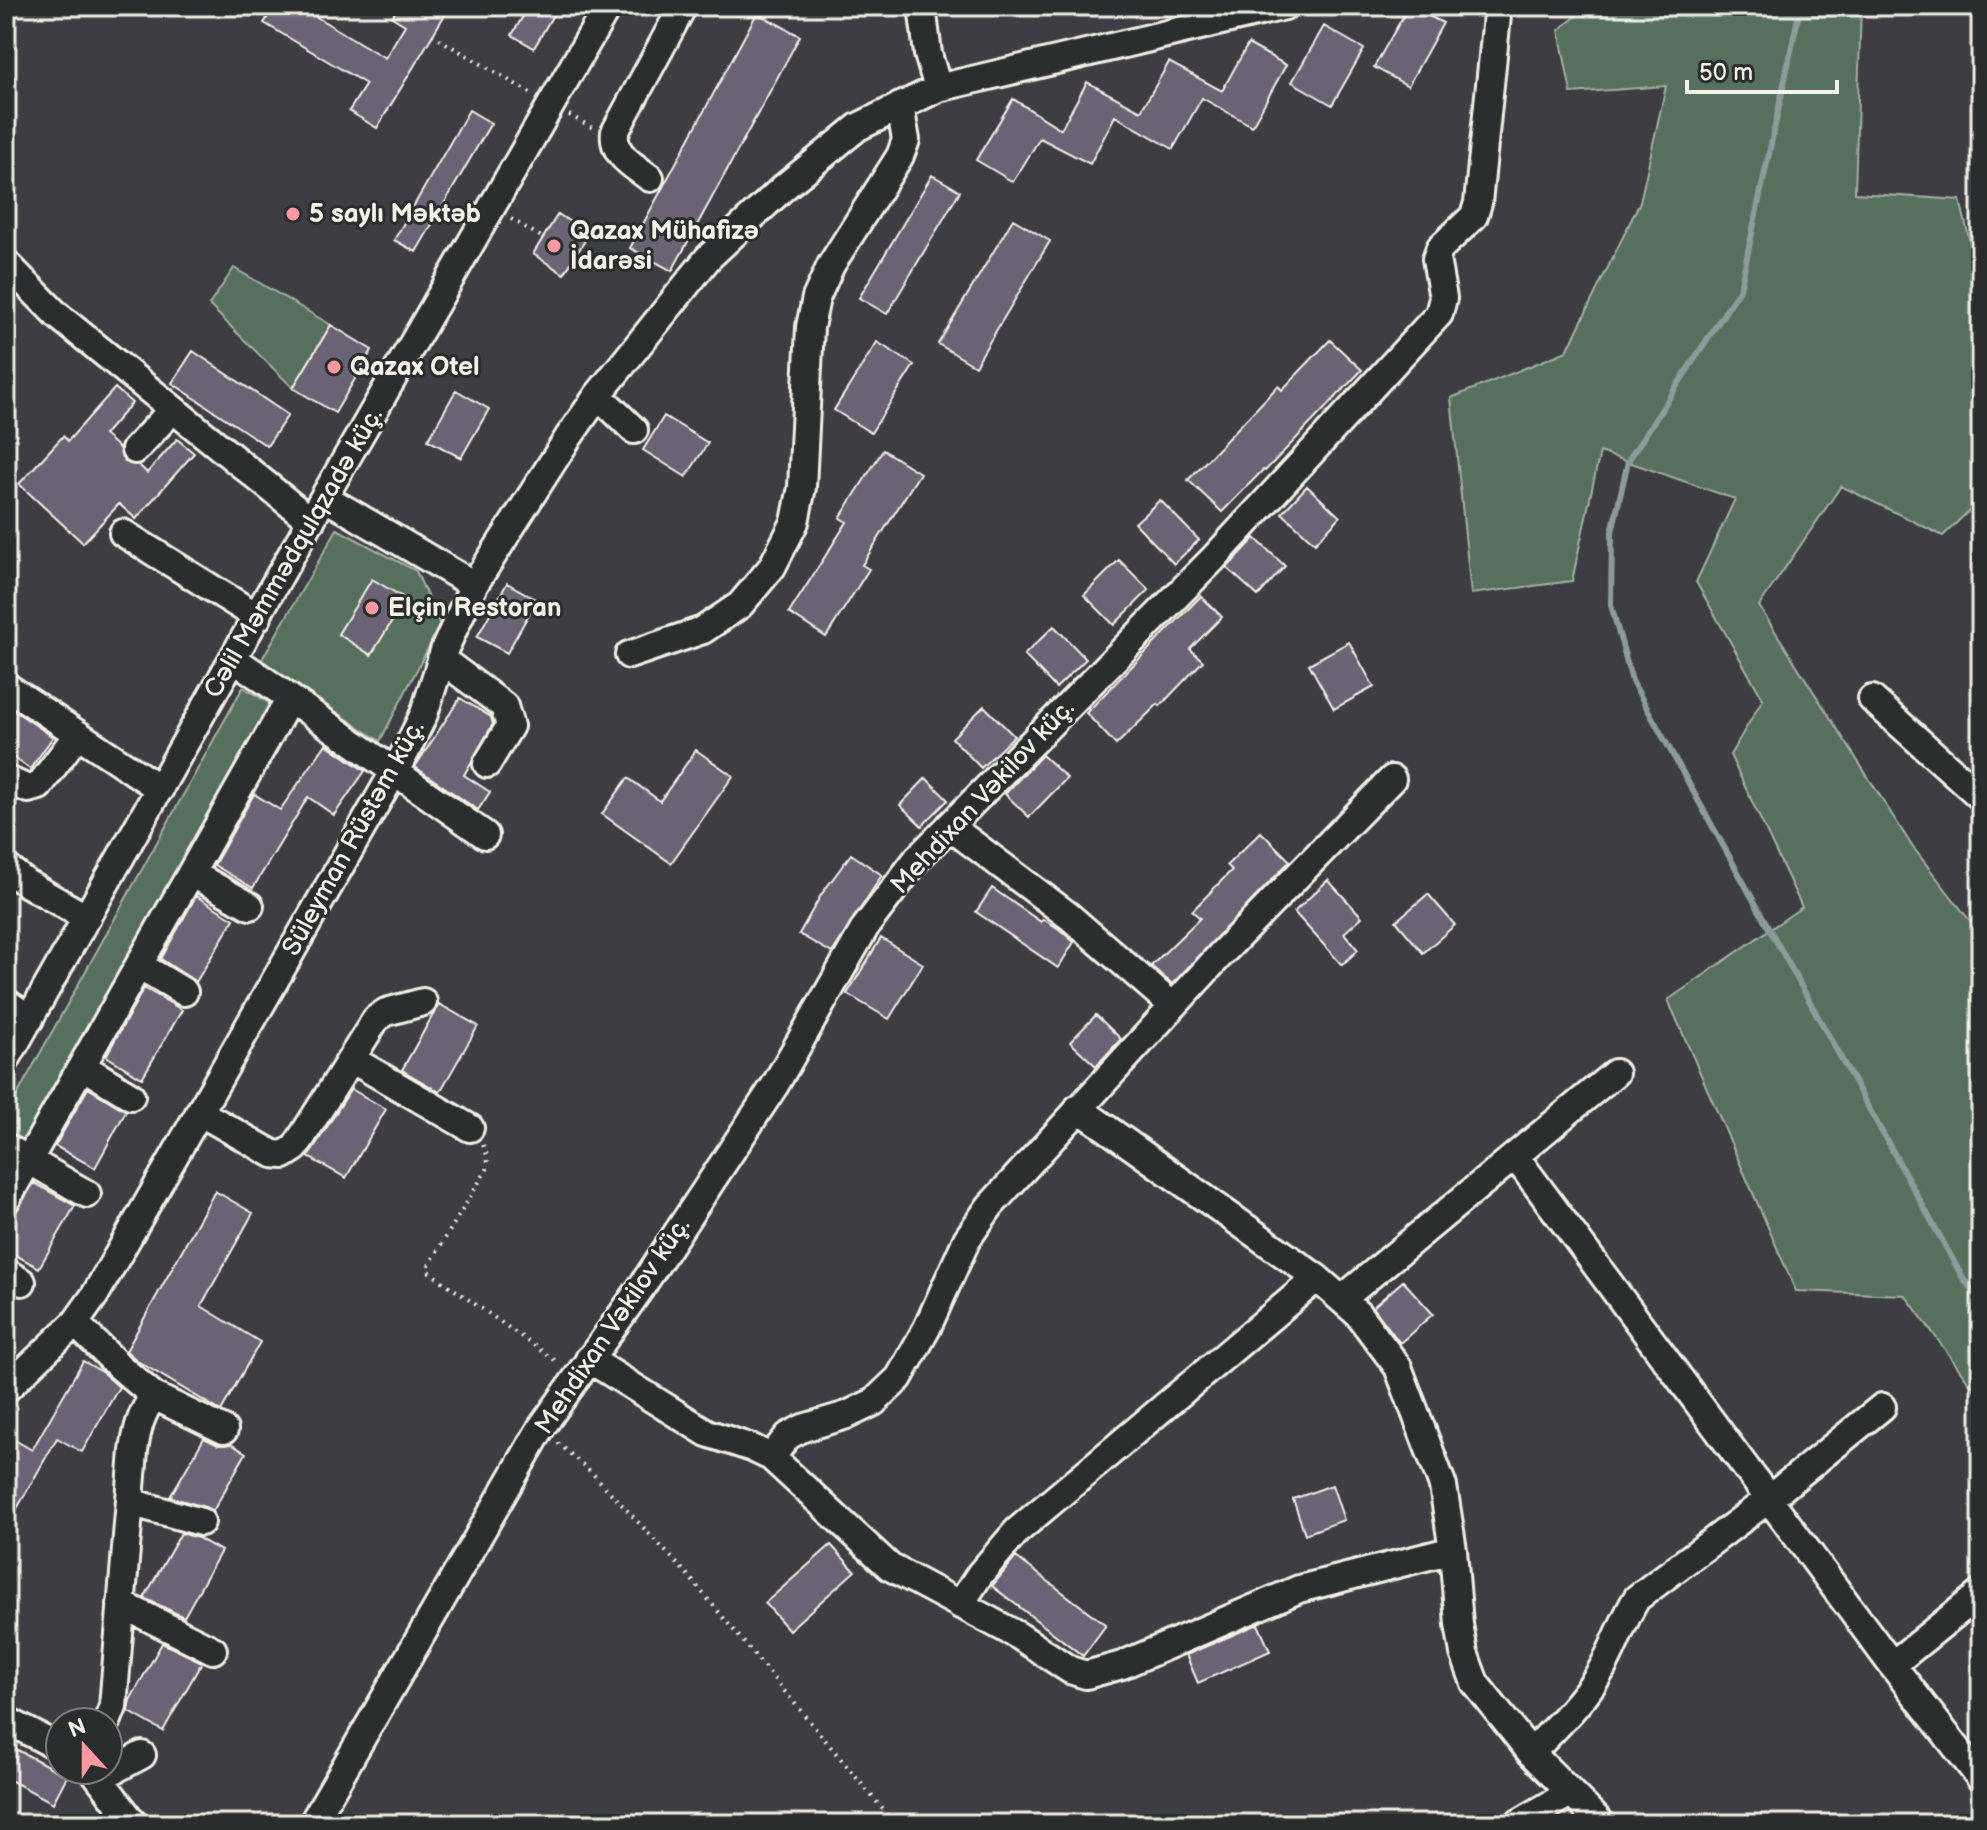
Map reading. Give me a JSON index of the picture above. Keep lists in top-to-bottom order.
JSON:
{
  "streets": {
    "street": ["Cəlil Məmmədqulqzadə küç.", "Mehdixan Vəkilov küç.", "Süleyman Rüstəm küç."]
  },
  "places": [
    "5 saylı Məktəb",
    "Qazax Mühafizə İdarəsi",
    "Qazax Otel",
    "Elçin Restoran"
  ],
  "scale_bar": "50 m",
  "north": "top"
}
